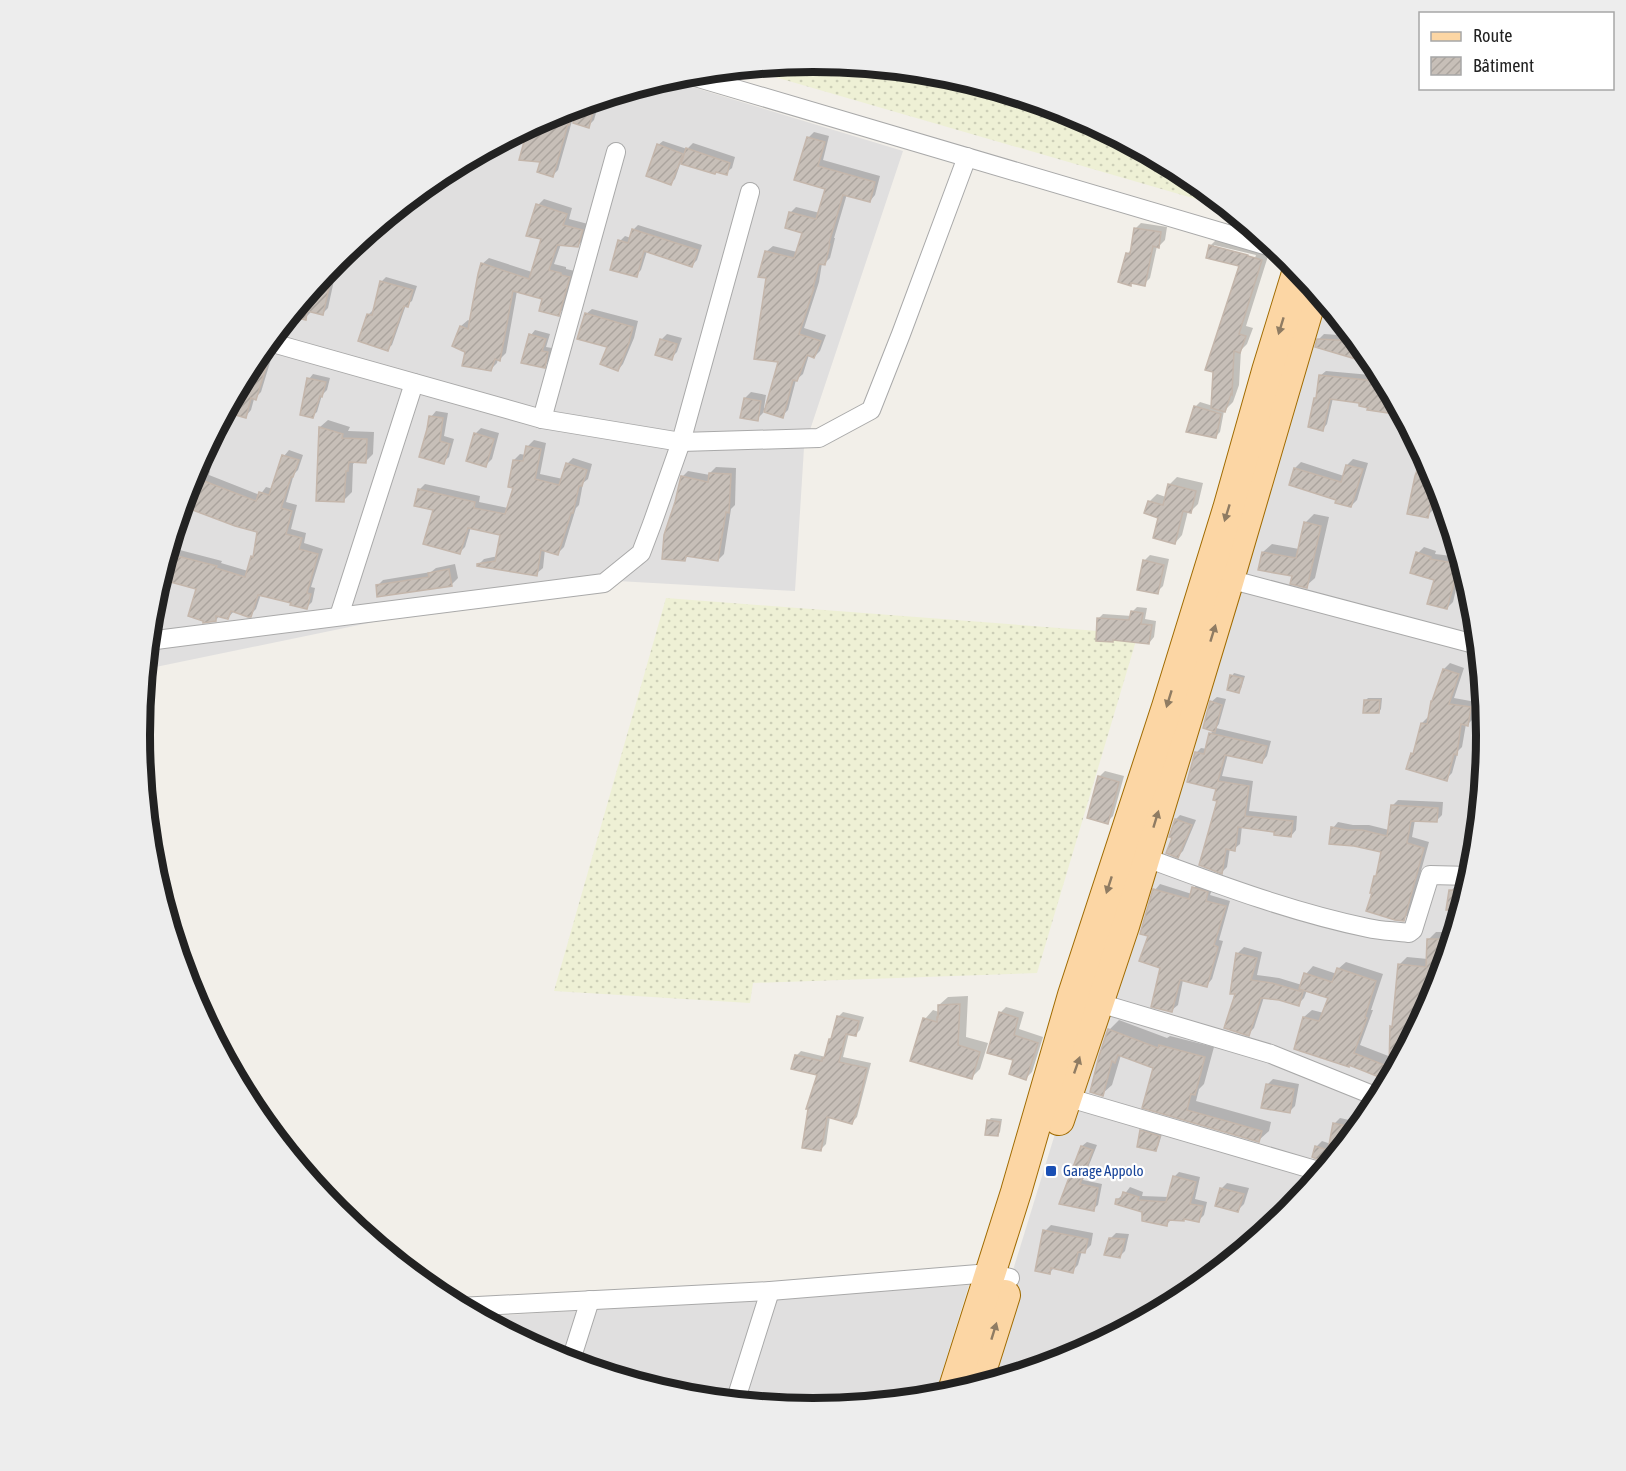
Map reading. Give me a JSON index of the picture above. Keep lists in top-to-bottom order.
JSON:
{
  "places": {
    "transit": ["Garage Appolo"]
  },
  "legend": ["Route", "Bâtiment"]
}
